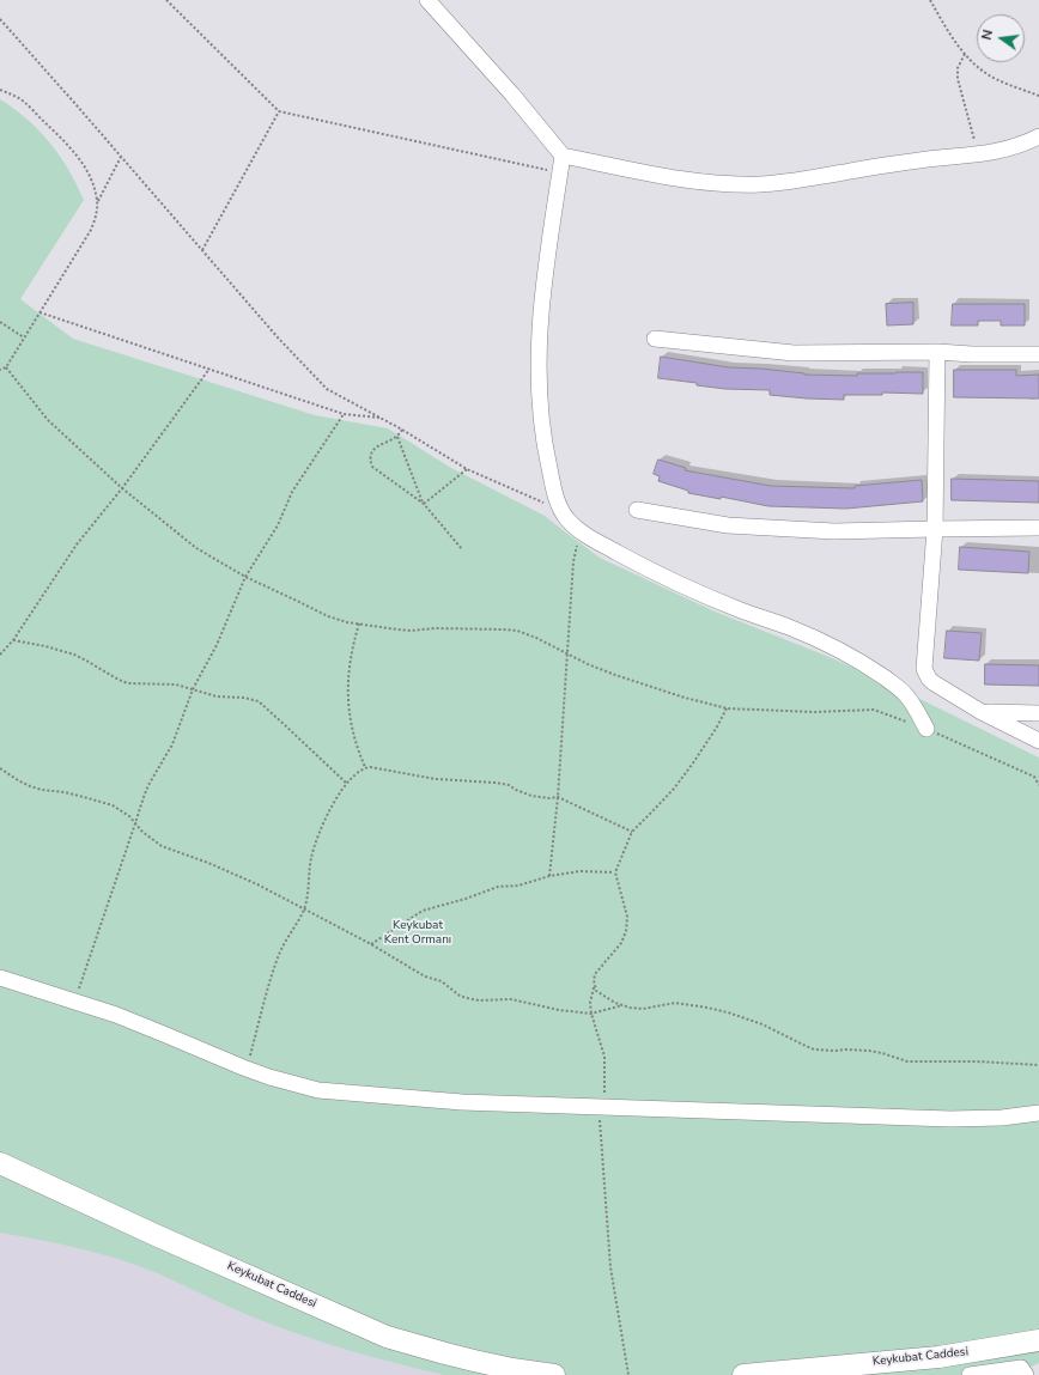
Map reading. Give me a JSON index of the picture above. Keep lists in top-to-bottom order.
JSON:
{
  "streets": {
    "street": ["Keykubat Caddesi"]
  },
  "parks": ["Keykubat Kent Ormanı"],
  "north": "left"
}
